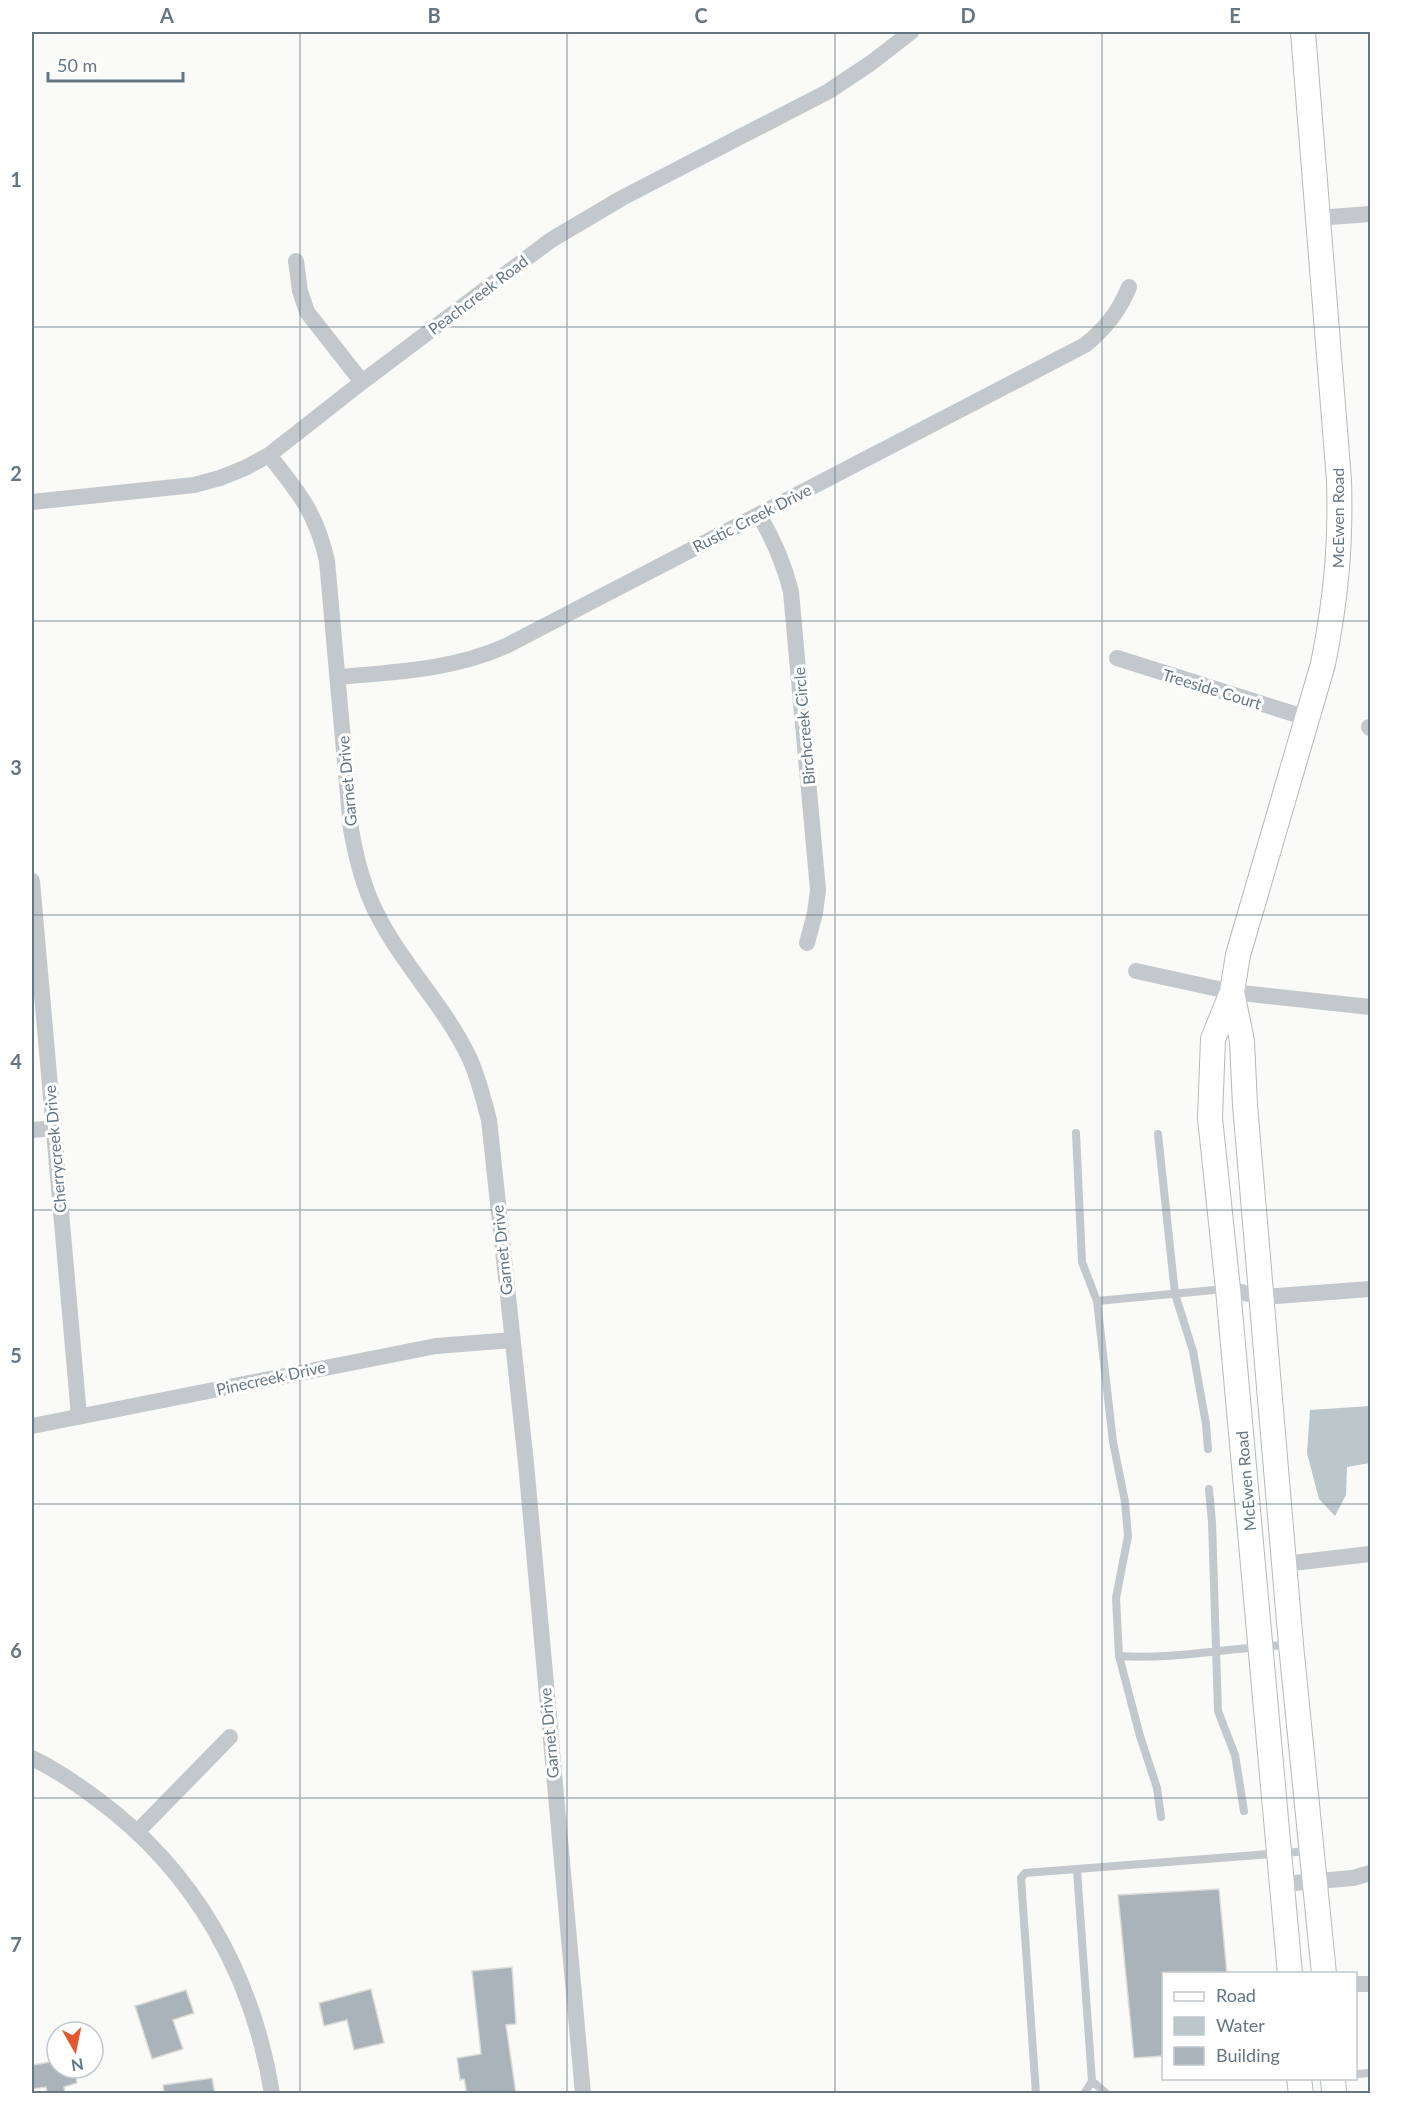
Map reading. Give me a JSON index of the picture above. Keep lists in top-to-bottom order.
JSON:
{
  "streets": {
    "street": [
      "Peachcreek Road",
      "Rustic Creek Drive",
      "McEwen Road",
      "Treeside Court",
      "Birchcreek Circle",
      "Garnet Drive",
      "Cherrycreek Drive",
      "Pinecreek Drive"
    ]
  },
  "crossings": [
    ["Peachcreek Road", "Garnet Drive"],
    ["Rustic Creek Drive", "Birchcreek Circle"],
    ["Rustic Creek Drive", "Garnet Drive"],
    ["McEwen Road", "Treeside Court"],
    ["Garnet Drive", "Pinecreek Drive"],
    ["Cherrycreek Drive", "Pinecreek Drive"]
  ],
  "legend": ["Road", "Water", "Building"],
  "scale_bar": "50 m",
  "north": "bottom",
  "grid": {
    "columns": [
      "A",
      "B",
      "C",
      "D",
      "E"
    ],
    "rows": [
      "1",
      "2",
      "3",
      "4",
      "5",
      "6",
      "7"
    ]
  }
}
